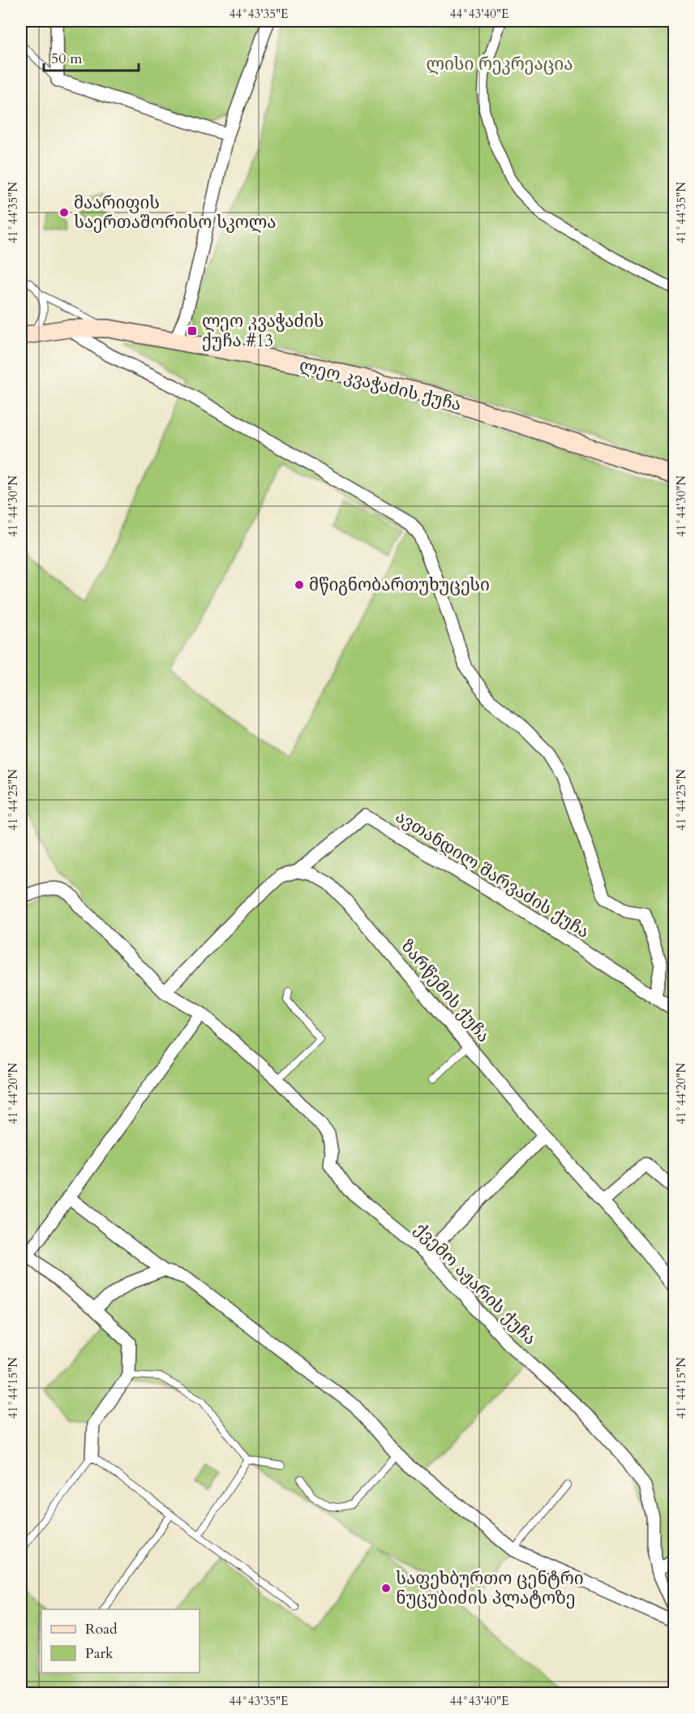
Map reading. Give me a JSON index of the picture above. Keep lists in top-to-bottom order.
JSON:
{
  "streets": {
    "main road": ["ლეო კვაჭაძის ქუჩა"],
    "street": ["ავთანდილ შარვაძის ქუჩა", "ზარწემის ქუჩა", "ქვემო აჟარის ქუჩა"]
  },
  "crossings": [
    ["ავთანდილ შარვაძის ქუჩა", "ზარწემის ქუჩა"]
  ],
  "parks": ["ლისი რეკრეაცია"],
  "places": {
    "other": ["მაარიფის საერთაშორისო სკოლა", "მწიგნობართუხუცესი", "საფეხბურთო ცენტრი ნუცუბიძის პლატოზე"],
    "transit": ["ლეო კვაჭაძის ქუჩა #13"]
  },
  "legend": ["Road", "Park"],
  "scale_bar": "50 m",
  "coordinates": [
    "44°43'35\"E",
    "44°43'40\"E",
    "41°44'35\"N",
    "41°44'30\"N",
    "41°44'25\"N",
    "41°44'20\"N",
    "41°44'15\"N"
  ]
}
